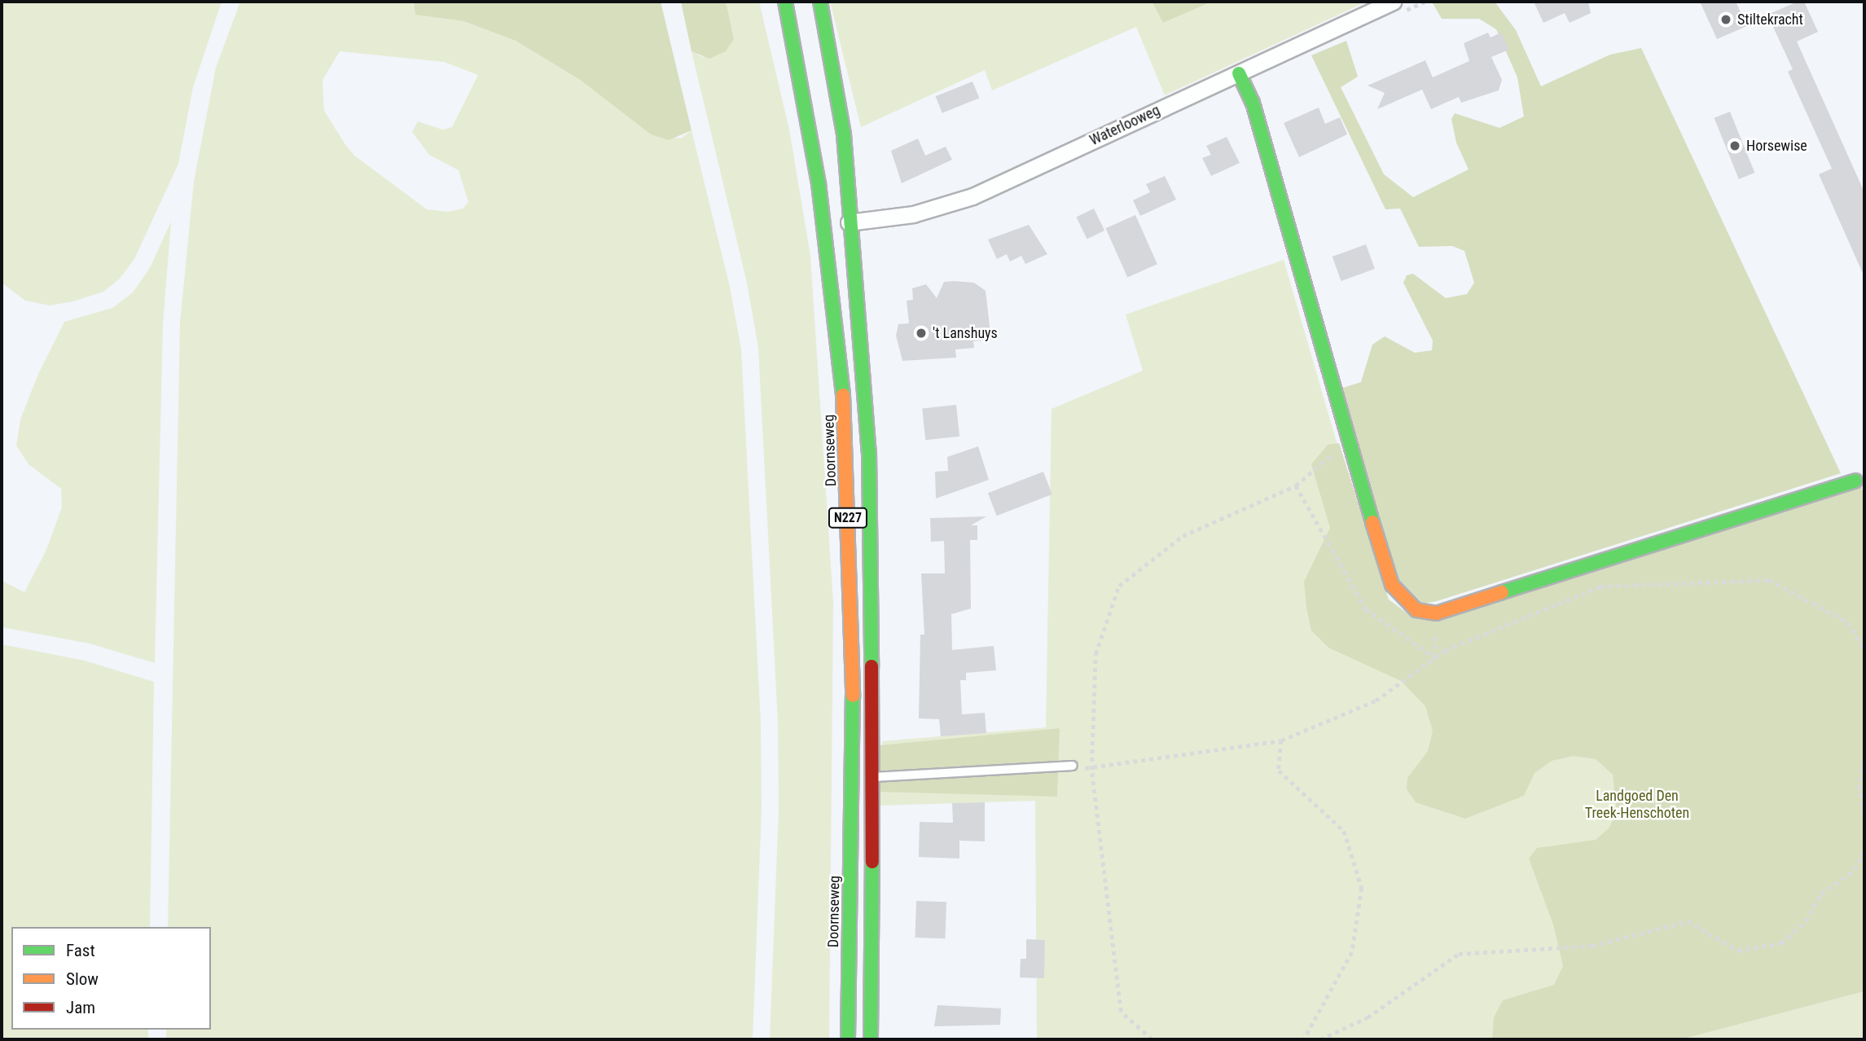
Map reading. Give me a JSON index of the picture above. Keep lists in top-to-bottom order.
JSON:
{
  "streets": {
    "street": ["Waterlooweg", "Doornseweg", "N227"]
  },
  "parks": ["Landgoed Den Treek-Henschoten"],
  "places": ["Stiltekracht", "Horsewise", "'t Lanshuys"],
  "legend": ["Fast", "Slow", "Jam"]
}
